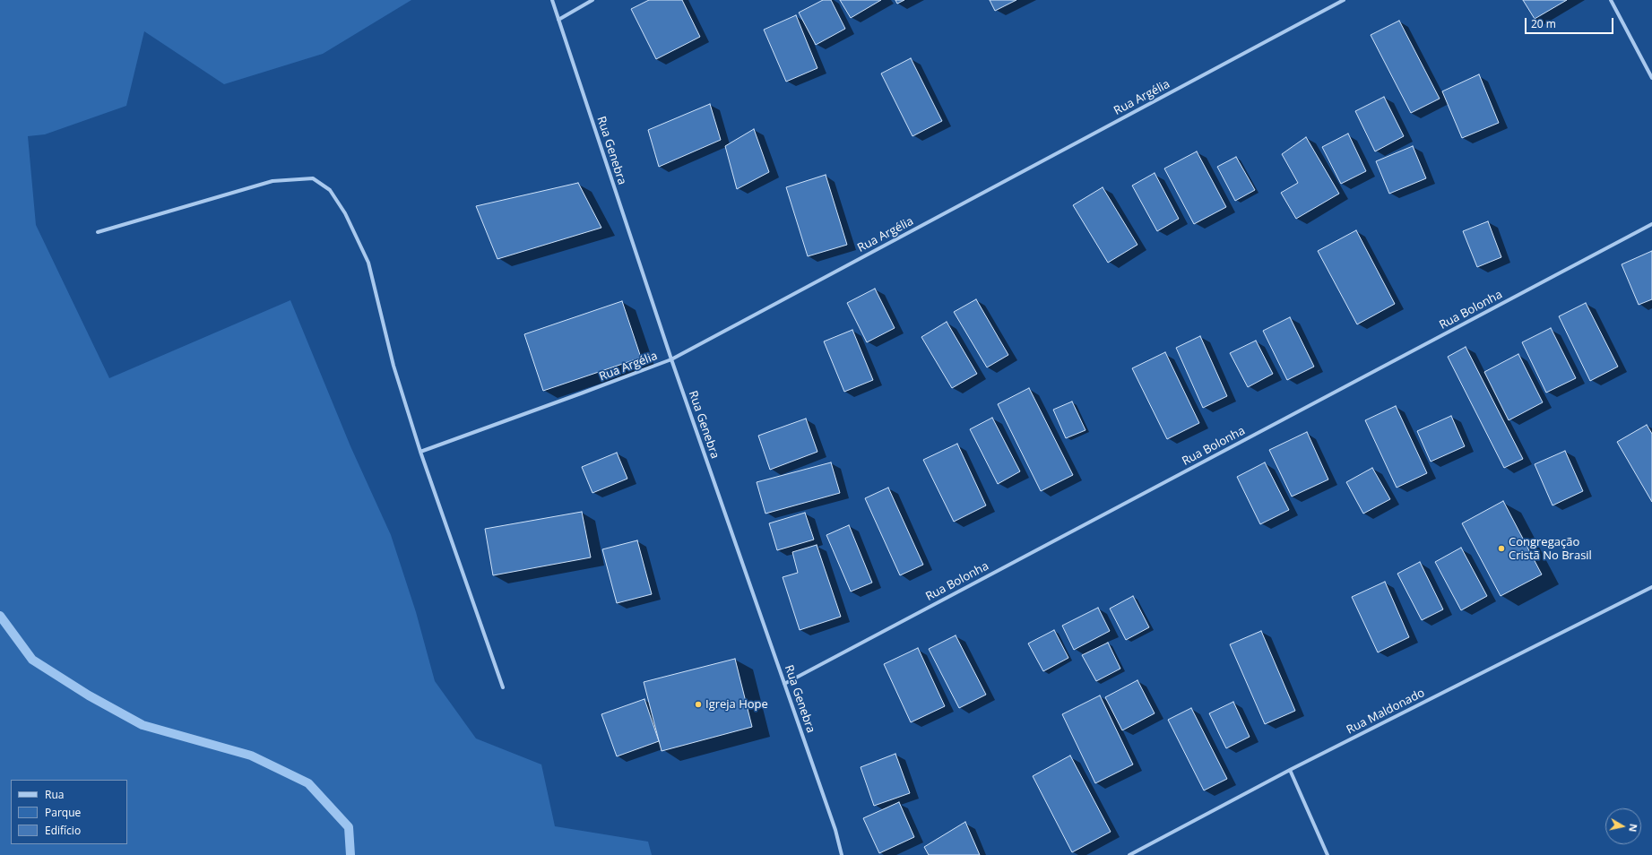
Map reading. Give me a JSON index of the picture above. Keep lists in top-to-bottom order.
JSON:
{
  "streets": {
    "street": [
      "Rua Argélia",
      "Rua Genebra",
      "Rua Bolonha",
      "Rua Maldonado"
    ]
  },
  "crossings": [
    ["Rua Argélia", "Rua Genebra"],
    ["Rua Genebra", "Rua Bolonha"]
  ],
  "places": ["Congregação Cristã No Brasil", "Igreja Hope"],
  "legend": ["Rua", "Parque", "Edifício"],
  "scale_bar": "20 m",
  "north": "right"
}
